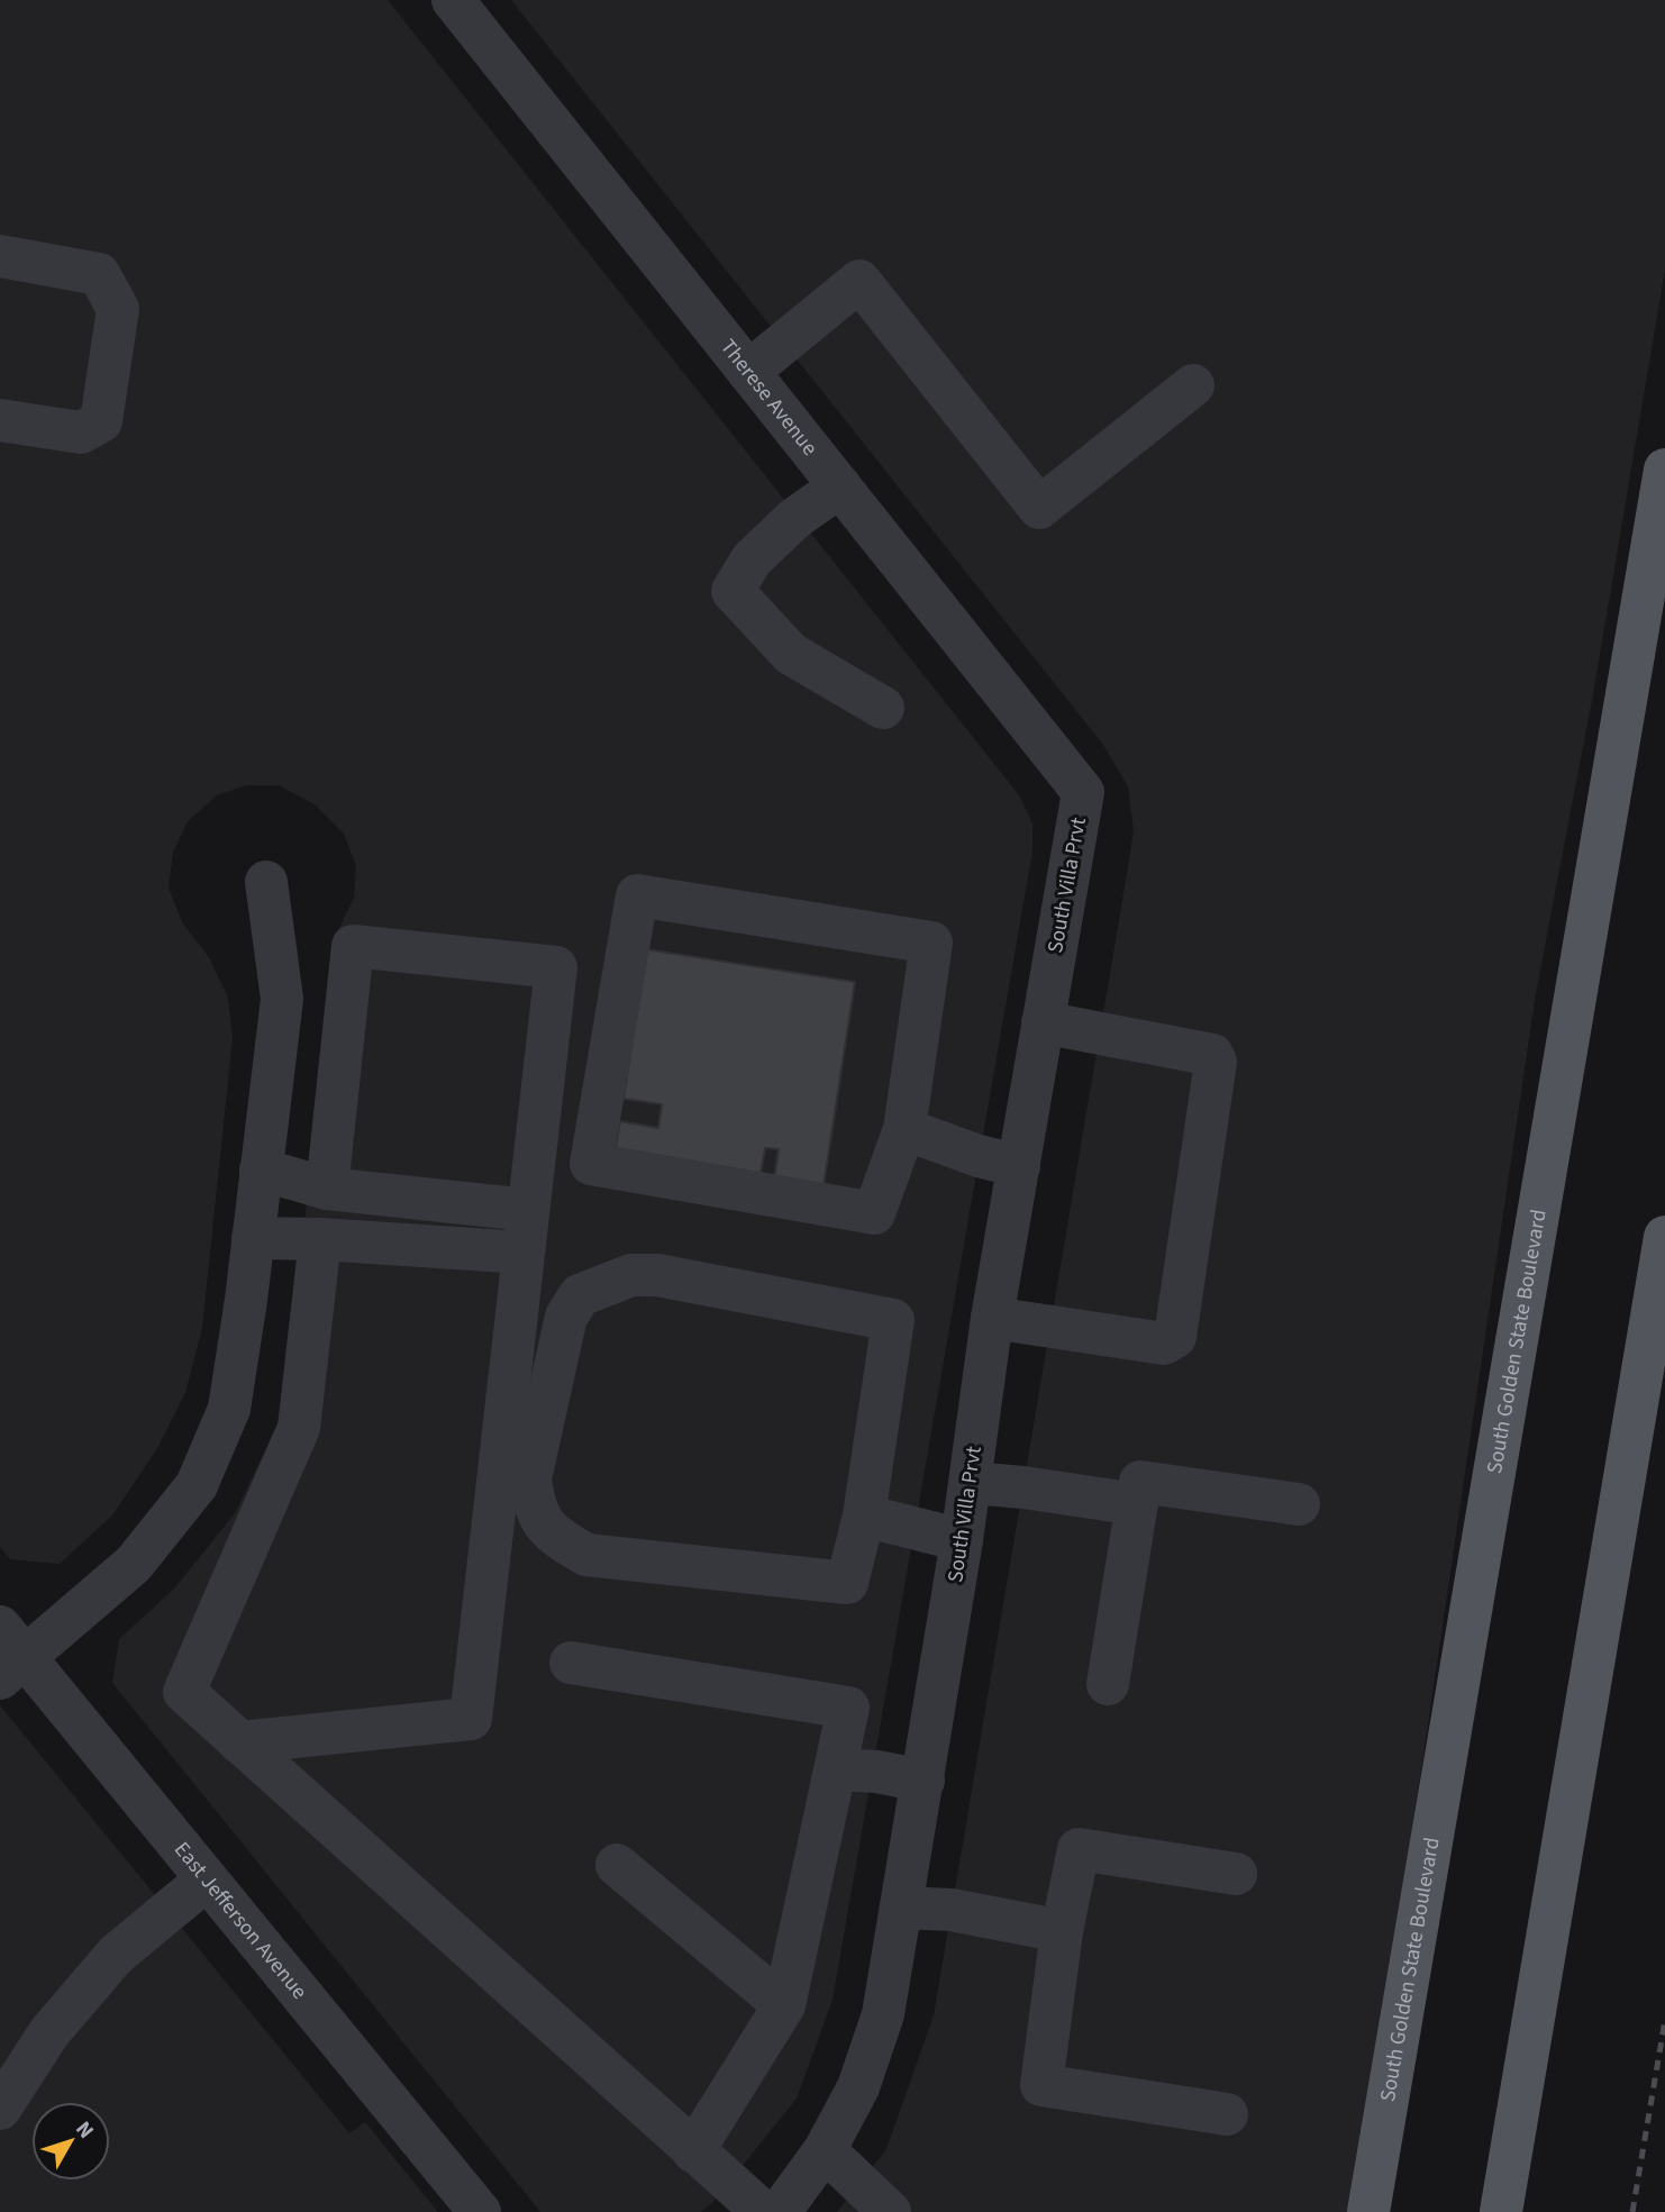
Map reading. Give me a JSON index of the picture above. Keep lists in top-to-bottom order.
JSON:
{
  "streets": {
    "main road": ["South Golden State Boulevard"],
    "street": ["Therese Avenue", "South Villa Prvt", "East Jefferson Avenue"]
  },
  "crossings": [
    ["Therese Avenue", "South Villa Prvt"]
  ],
  "north": "top right"
}
